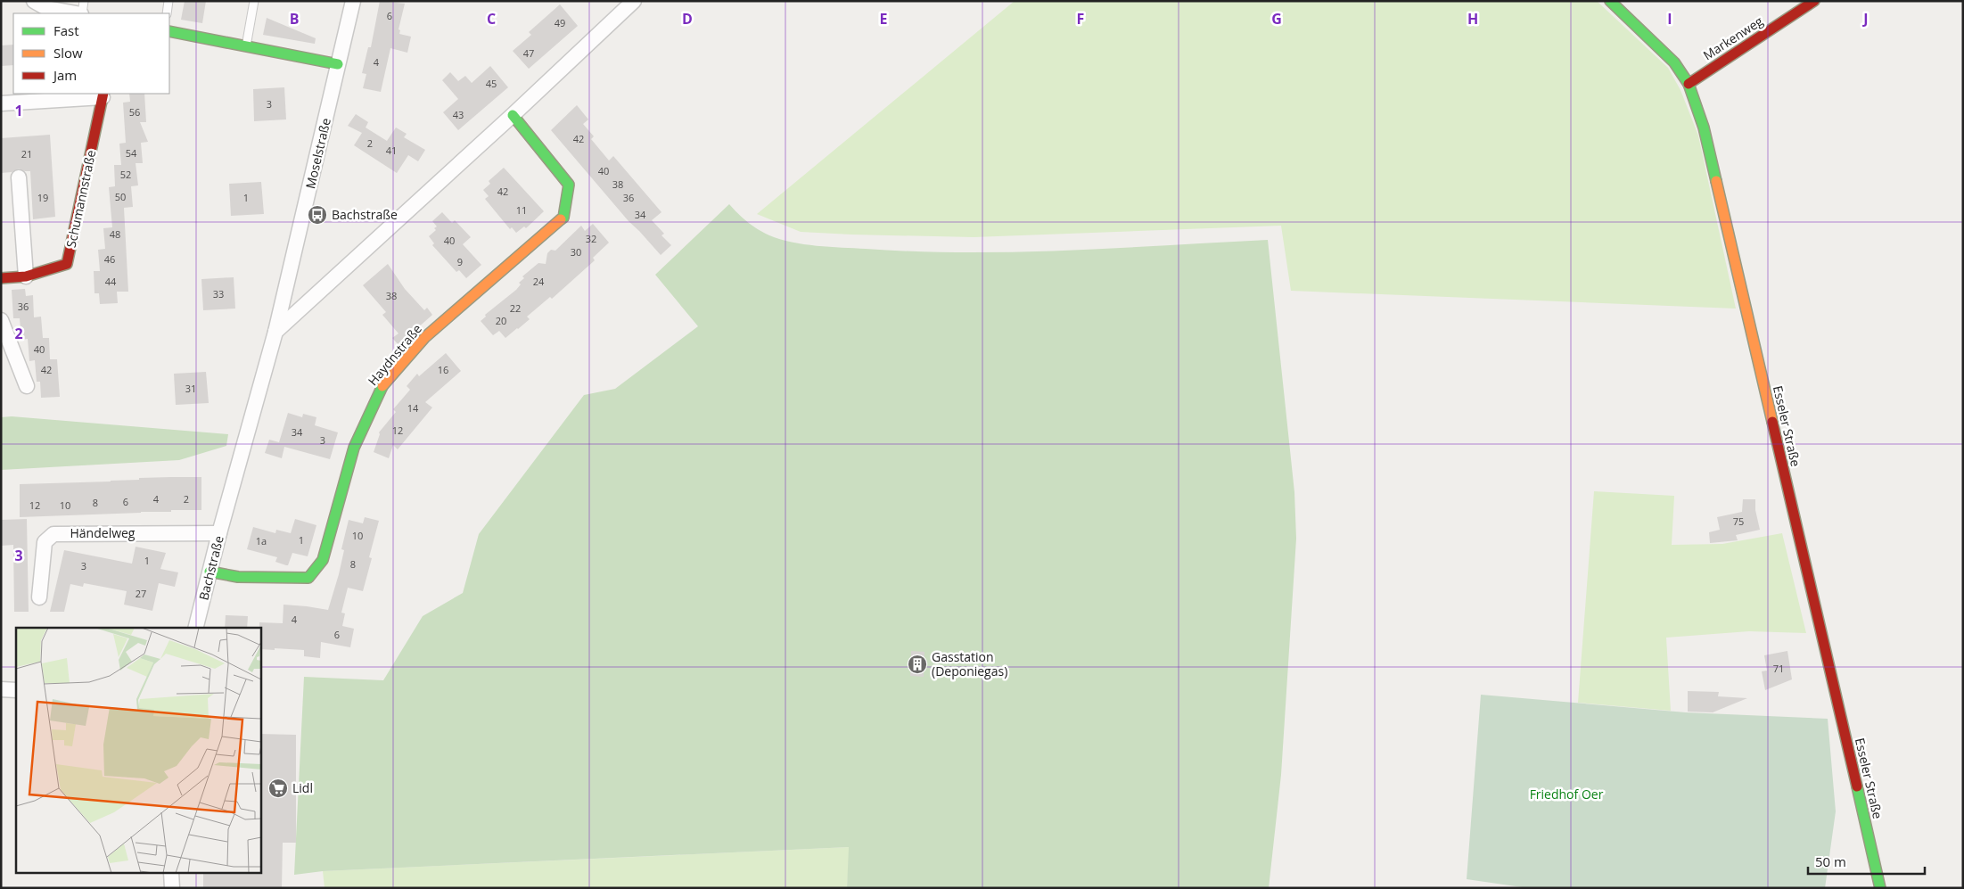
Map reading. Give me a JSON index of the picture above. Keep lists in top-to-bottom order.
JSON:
{
  "streets": {
    "street": [
      "Markenweg",
      "Moselstraße",
      "Schumannstraße",
      "Haydnstraße",
      "Esseler Straße",
      "Händelweg",
      "Bachstraße"
    ]
  },
  "crossings": [
    ["Markenweg", "Esseler Straße"],
    ["Moselstraße", "Bachstraße"],
    ["Haydnstraße", "Bachstraße"],
    ["Händelweg", "Bachstraße"]
  ],
  "parks": ["Friedhof Oer"],
  "places": {
    "bus stop": ["Bachstraße"],
    "building": ["Gasstation (Deponiegas)"],
    "supermarket": ["Lidl"]
  },
  "house_numbers": [
    "6",
    "49",
    "47",
    "4",
    "45",
    "3",
    "56",
    "43",
    "42",
    "2",
    "41",
    "54",
    "21",
    "40",
    "52",
    "38",
    "42",
    "50",
    "19",
    "1",
    "36",
    "11",
    "34",
    "48",
    "32",
    "40",
    "30",
    "46",
    "9",
    "44",
    "24",
    "33",
    "38",
    "36",
    "22",
    "20",
    "40",
    "42",
    "16",
    "31",
    "14",
    "12",
    "34",
    "3",
    "4",
    "2",
    "6",
    "8",
    "12",
    "10",
    "75",
    "10",
    "1",
    "1a",
    "1",
    "8",
    "3",
    "27",
    "4",
    "6",
    "71"
  ],
  "legend": ["Fast", "Slow", "Jam"],
  "scale_bar": "50 m",
  "grid": {
    "columns": [
      "B",
      "C",
      "D",
      "E",
      "F",
      "G",
      "H",
      "I",
      "J"
    ],
    "rows": ["1", "2", "3"]
  }
}
